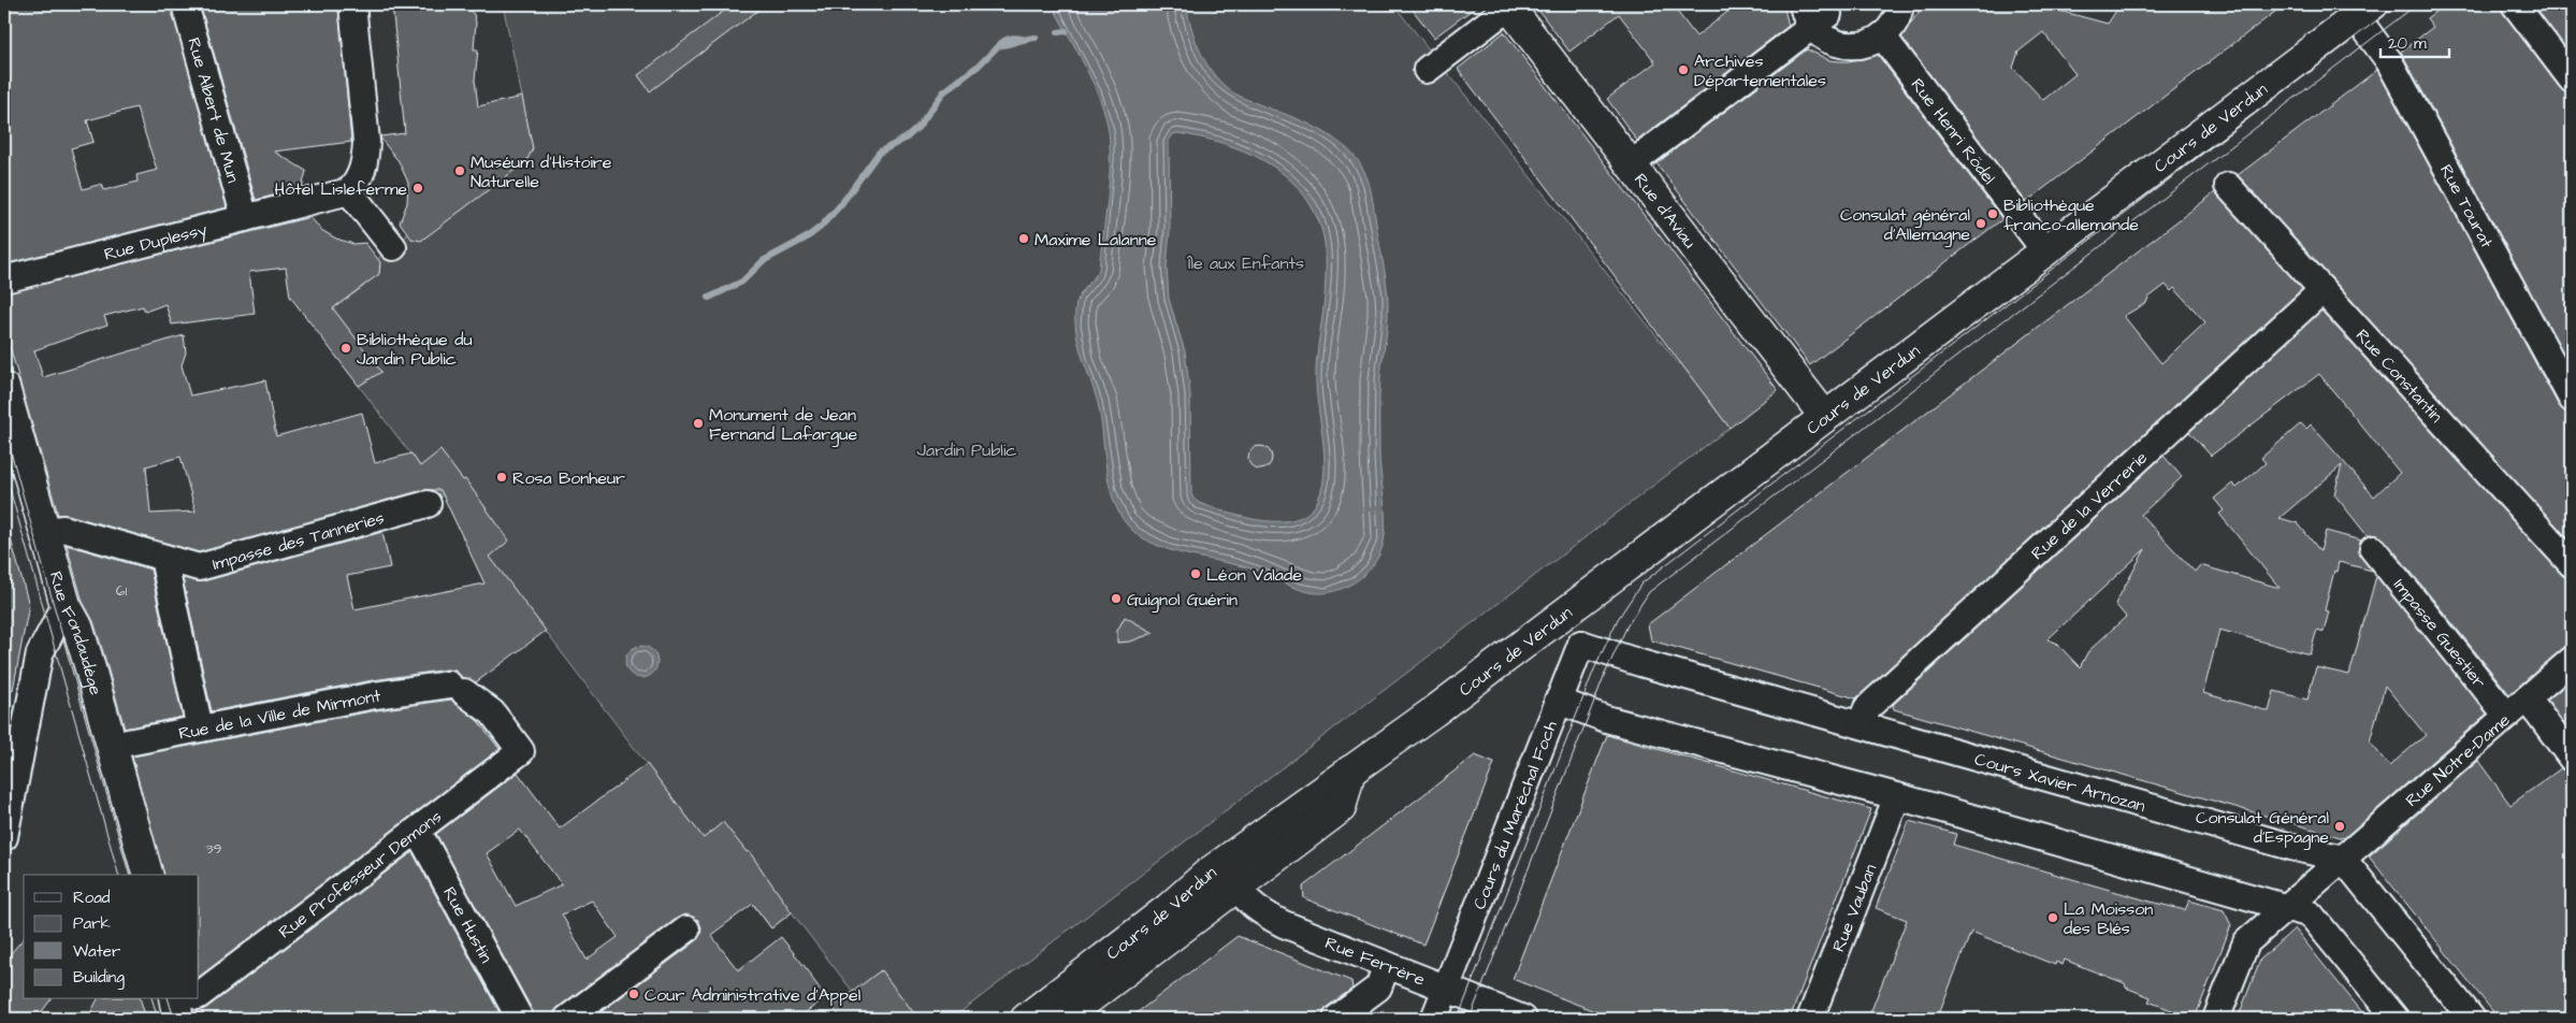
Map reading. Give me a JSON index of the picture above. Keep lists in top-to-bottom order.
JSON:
{
  "streets": {
    "main road": ["Cours de Verdun", "Rue d'Aviau", "Rue Fondaudège"],
    "street": [
      "Rue Albert de Mun",
      "Rue Henri Rödel",
      "Rue Tourat",
      "Rue Duplessy",
      "Rue Constantin",
      "Rue de la Verrerie",
      "Impasse des Tanneries",
      "Impasse Guestier",
      "Rue de la Ville de Mirmont",
      "Rue Notre-Dame",
      "Cours Xavier Arnozan",
      "Cours du Maréchal Foch",
      "Rue Professeur Demons",
      "Rue Vauban",
      "Rue Hustin",
      "Rue Ferrère"
    ]
  },
  "crossings": [
    ["Rue Albert de Mun", "Rue Duplessy"],
    ["Cours de Verdun", "Rue Henri Rödel"],
    ["Cours de Verdun", "Rue Tourat"],
    ["Cours de Verdun", "Rue d'Aviau"],
    ["Cours de Verdun", "Rue Ferrère"],
    ["Rue Constantin", "Rue de la Verrerie"],
    ["Rue de la Verrerie", "Cours Xavier Arnozan"],
    ["Impasse des Tanneries", "Rue Fondaudège"],
    ["Rue Fondaudège", "Rue de la Ville de Mirmont"],
    ["Impasse Guestier", "Rue Notre-Dame"],
    ["Rue de la Ville de Mirmont", "Rue Professeur Demons"],
    ["Rue Notre-Dame", "Cours Xavier Arnozan"],
    ["Cours Xavier Arnozan", "Cours du Maréchal Foch"],
    ["Cours du Maréchal Foch", "Rue Ferrère"],
    ["Rue Professeur Demons", "Rue Hustin"]
  ],
  "parks": ["Île aux Enfants", "Jardin Public"],
  "places": [
    "Archives Départementales",
    "Muséum d'Histoire Naturelle",
    "Hôtel Lisleferme",
    "Bibliothèque franco-allemande",
    "Consulat général d'Allemagne",
    "Maxime Lalanne",
    "Bibliothèque du Jardin Public",
    "Monument de Jean Fernand Lafargue",
    "Rosa Bonheur",
    "Léon Valade",
    "Guignol Guérin",
    "Consulat Général d'Espagne",
    "La Moisson des Blés",
    "Cour Administrative d'Appel"
  ],
  "house_numbers": ["61", "39"],
  "legend": [
    "Road",
    "Park",
    "Water",
    "Building"
  ],
  "scale_bar": "20 m"
}
